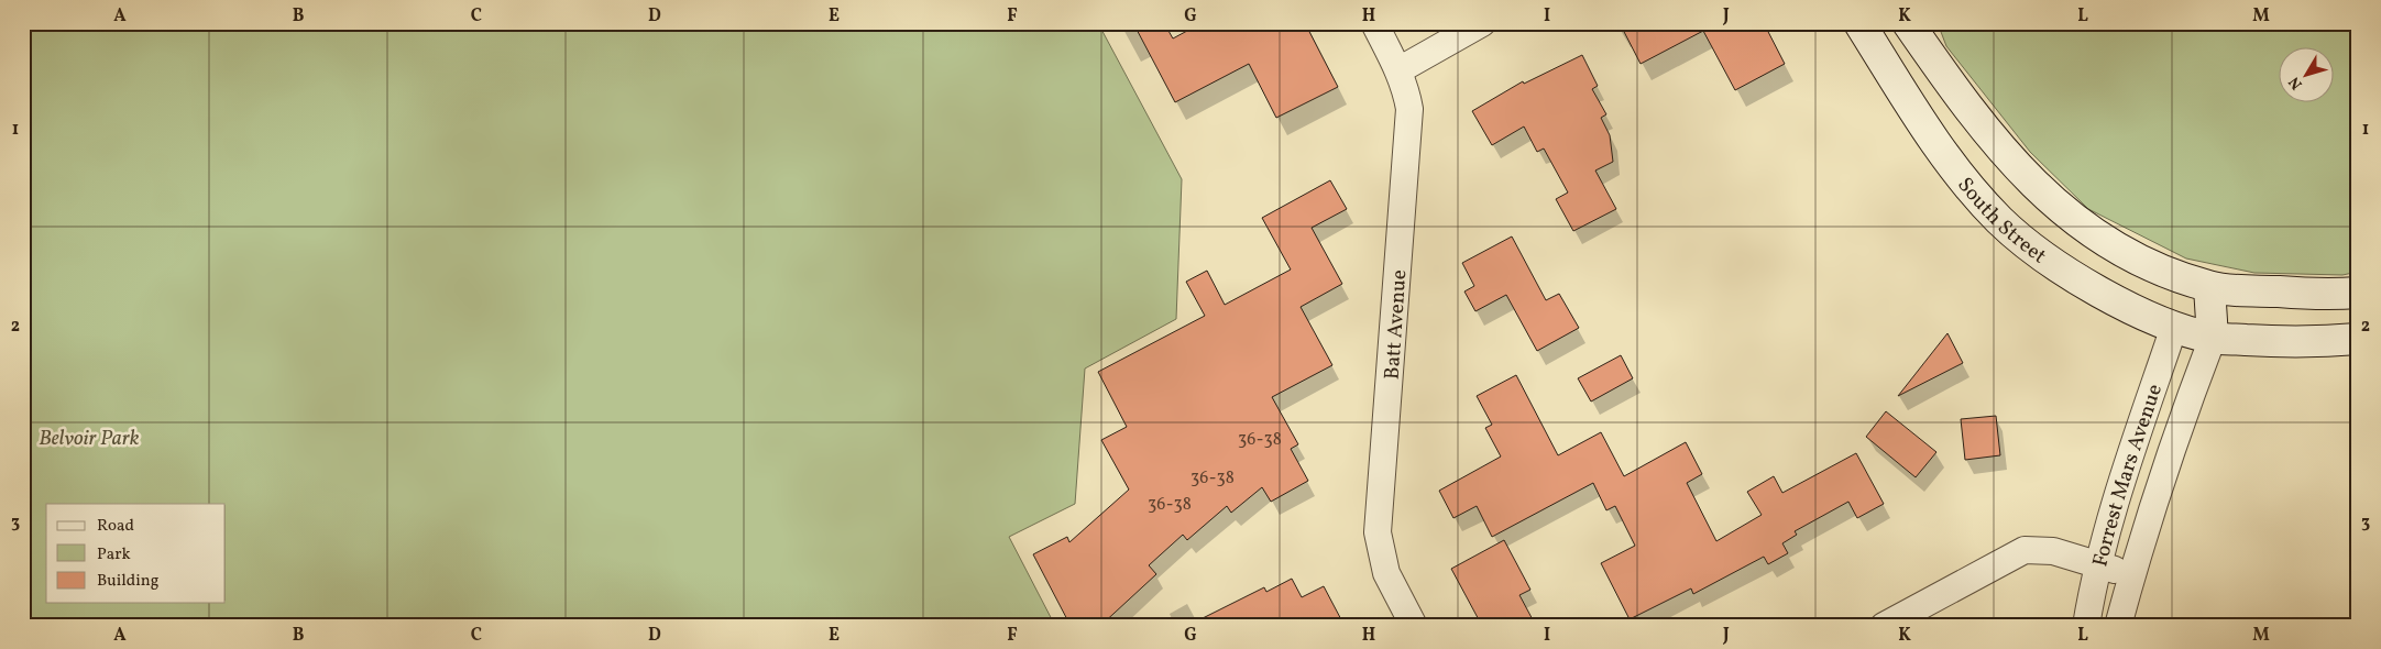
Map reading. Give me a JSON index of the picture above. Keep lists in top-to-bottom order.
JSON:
{
  "streets": {
    "street": ["South Street", "Batt Avenue", "Forrest Mars Avenue"]
  },
  "crossings": [
    ["South Street", "Forrest Mars Avenue"]
  ],
  "parks": ["Belvoir Park"],
  "house_numbers": ["36-38", "36-38", "36-38"],
  "legend": ["Road", "Park", "Building"],
  "north": "bottom left",
  "grid": {
    "columns": [
      "A",
      "B",
      "C",
      "D",
      "E",
      "F",
      "G",
      "H",
      "I",
      "J",
      "K",
      "L",
      "M"
    ],
    "rows": ["1", "2", "3"]
  }
}
